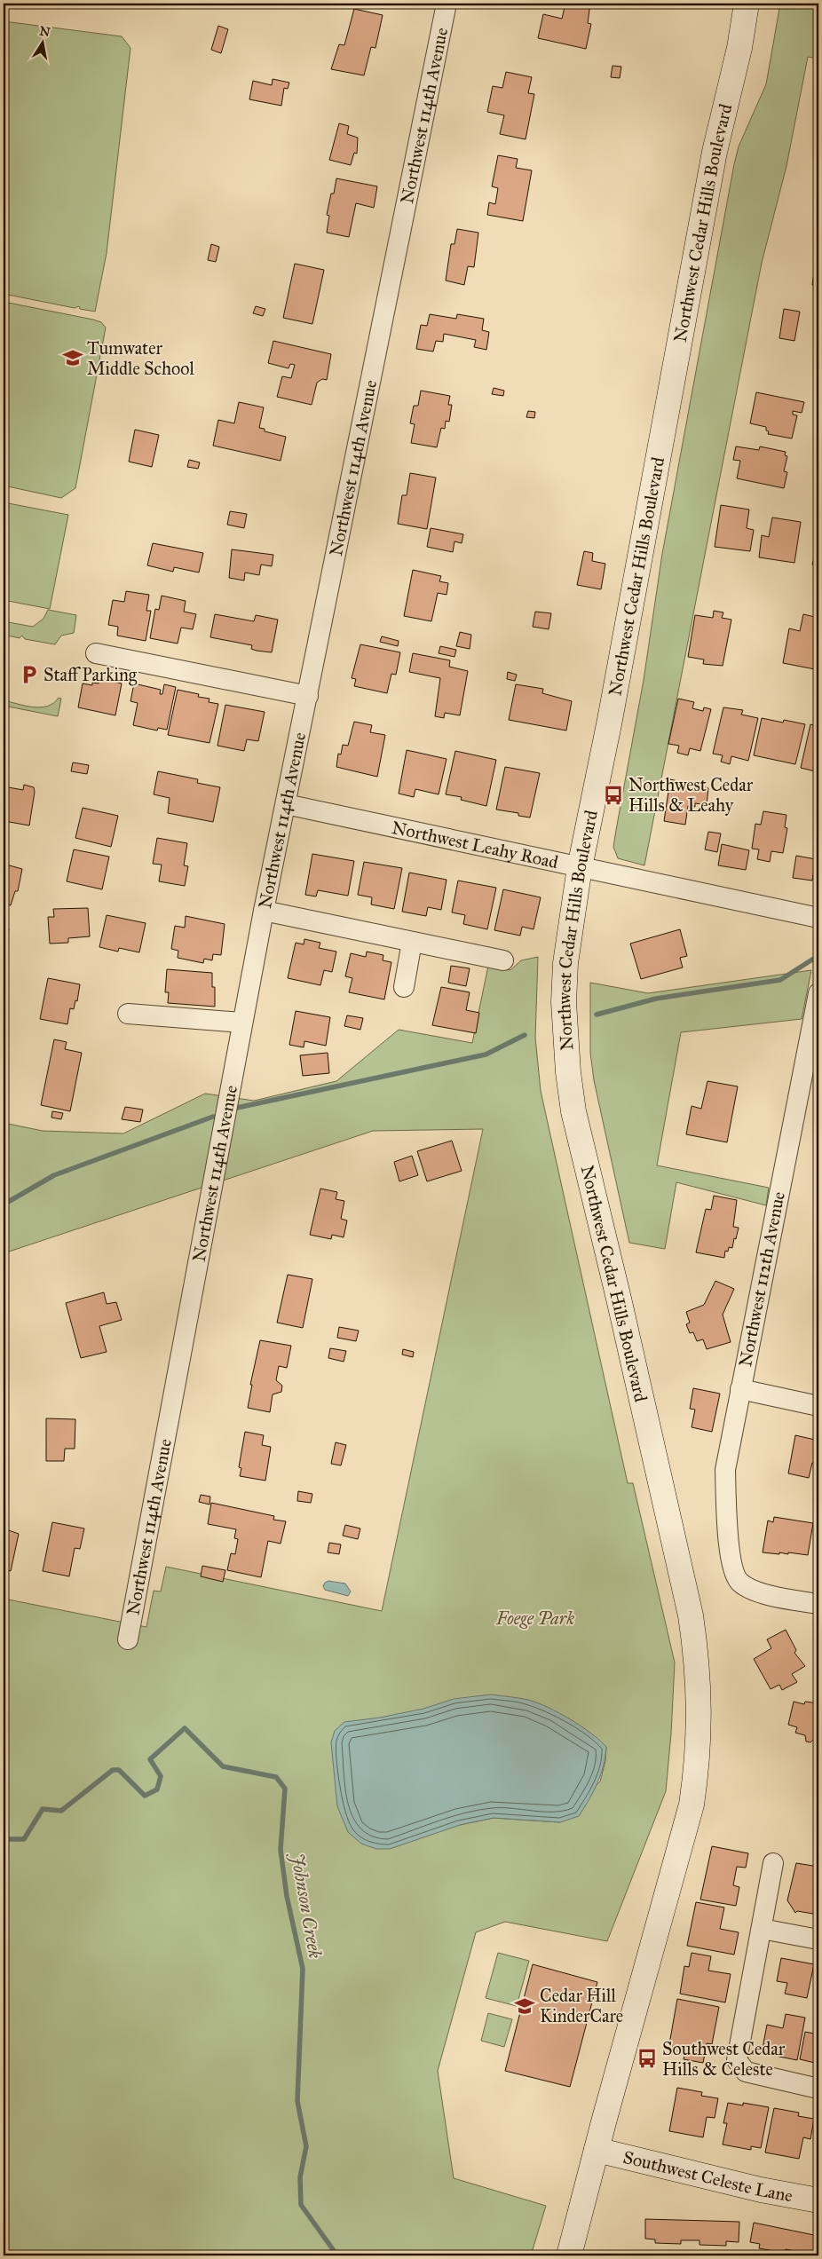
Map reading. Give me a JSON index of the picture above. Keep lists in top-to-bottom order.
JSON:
{
  "streets": {
    "main road": ["Northwest Cedar Hills Boulevard", "Southwest Celeste Lane"],
    "street": ["Northwest 114th Avenue", "Northwest Leahy Road", "Northwest 112th Avenue"]
  },
  "crossings": [
    ["Northwest 114th Avenue", "Northwest Leahy Road"],
    ["Northwest Cedar Hills Boulevard", "Northwest Leahy Road"],
    ["Northwest Cedar Hills Boulevard", "Southwest Celeste Lane"]
  ],
  "water": ["Johnson Creek"],
  "parks": ["Foege Park"],
  "places": {
    "school or university": ["Tumwater Middle School", "Cedar Hill KinderCare"],
    "parking": ["Staff Parking"],
    "bus stop": ["Northwest Cedar Hills & Leahy", "Southwest Cedar Hills & Celeste"]
  },
  "north": "top"
}
